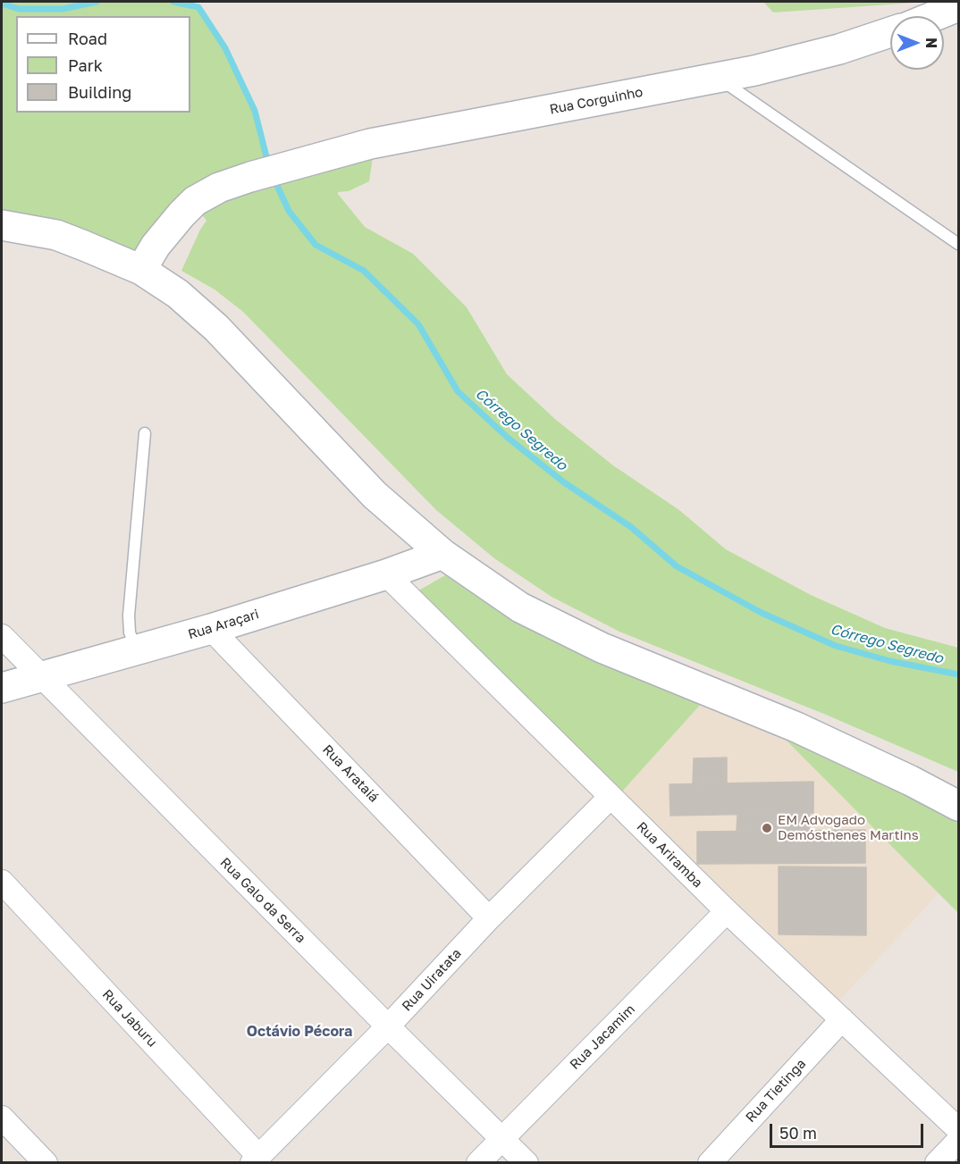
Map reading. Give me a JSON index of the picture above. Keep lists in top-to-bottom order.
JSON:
{
  "streets": {
    "street": [
      "Rua Corguinho",
      "Rua Araçari",
      "Rua Arataiá",
      "Rua Ariramba",
      "Rua Galo da Serra",
      "Rua Uiratata",
      "Rua Jaburu",
      "Rua Jacamim",
      "Rua Tietinga"
    ]
  },
  "crossings": [
    ["Rua Araçari", "Rua Arataiá"],
    ["Rua Araçari", "Rua Ariramba"],
    ["Rua Araçari", "Rua Galo da Serra"],
    ["Rua Arataiá", "Rua Uiratata"],
    ["Rua Ariramba", "Rua Uiratata"],
    ["Rua Ariramba", "Rua Jacamim"],
    ["Rua Ariramba", "Rua Tietinga"],
    ["Rua Galo da Serra", "Rua Uiratata"],
    ["Rua Galo da Serra", "Rua Jacamim"],
    ["Rua Uiratata", "Rua Jaburu"]
  ],
  "districts": ["Octávio Pécora"],
  "water": ["Córrego Segredo"],
  "places": ["EM Advogado Demósthenes Martins"],
  "legend": ["Road", "Park", "Building"],
  "scale_bar": "50 m",
  "north": "right"
}
